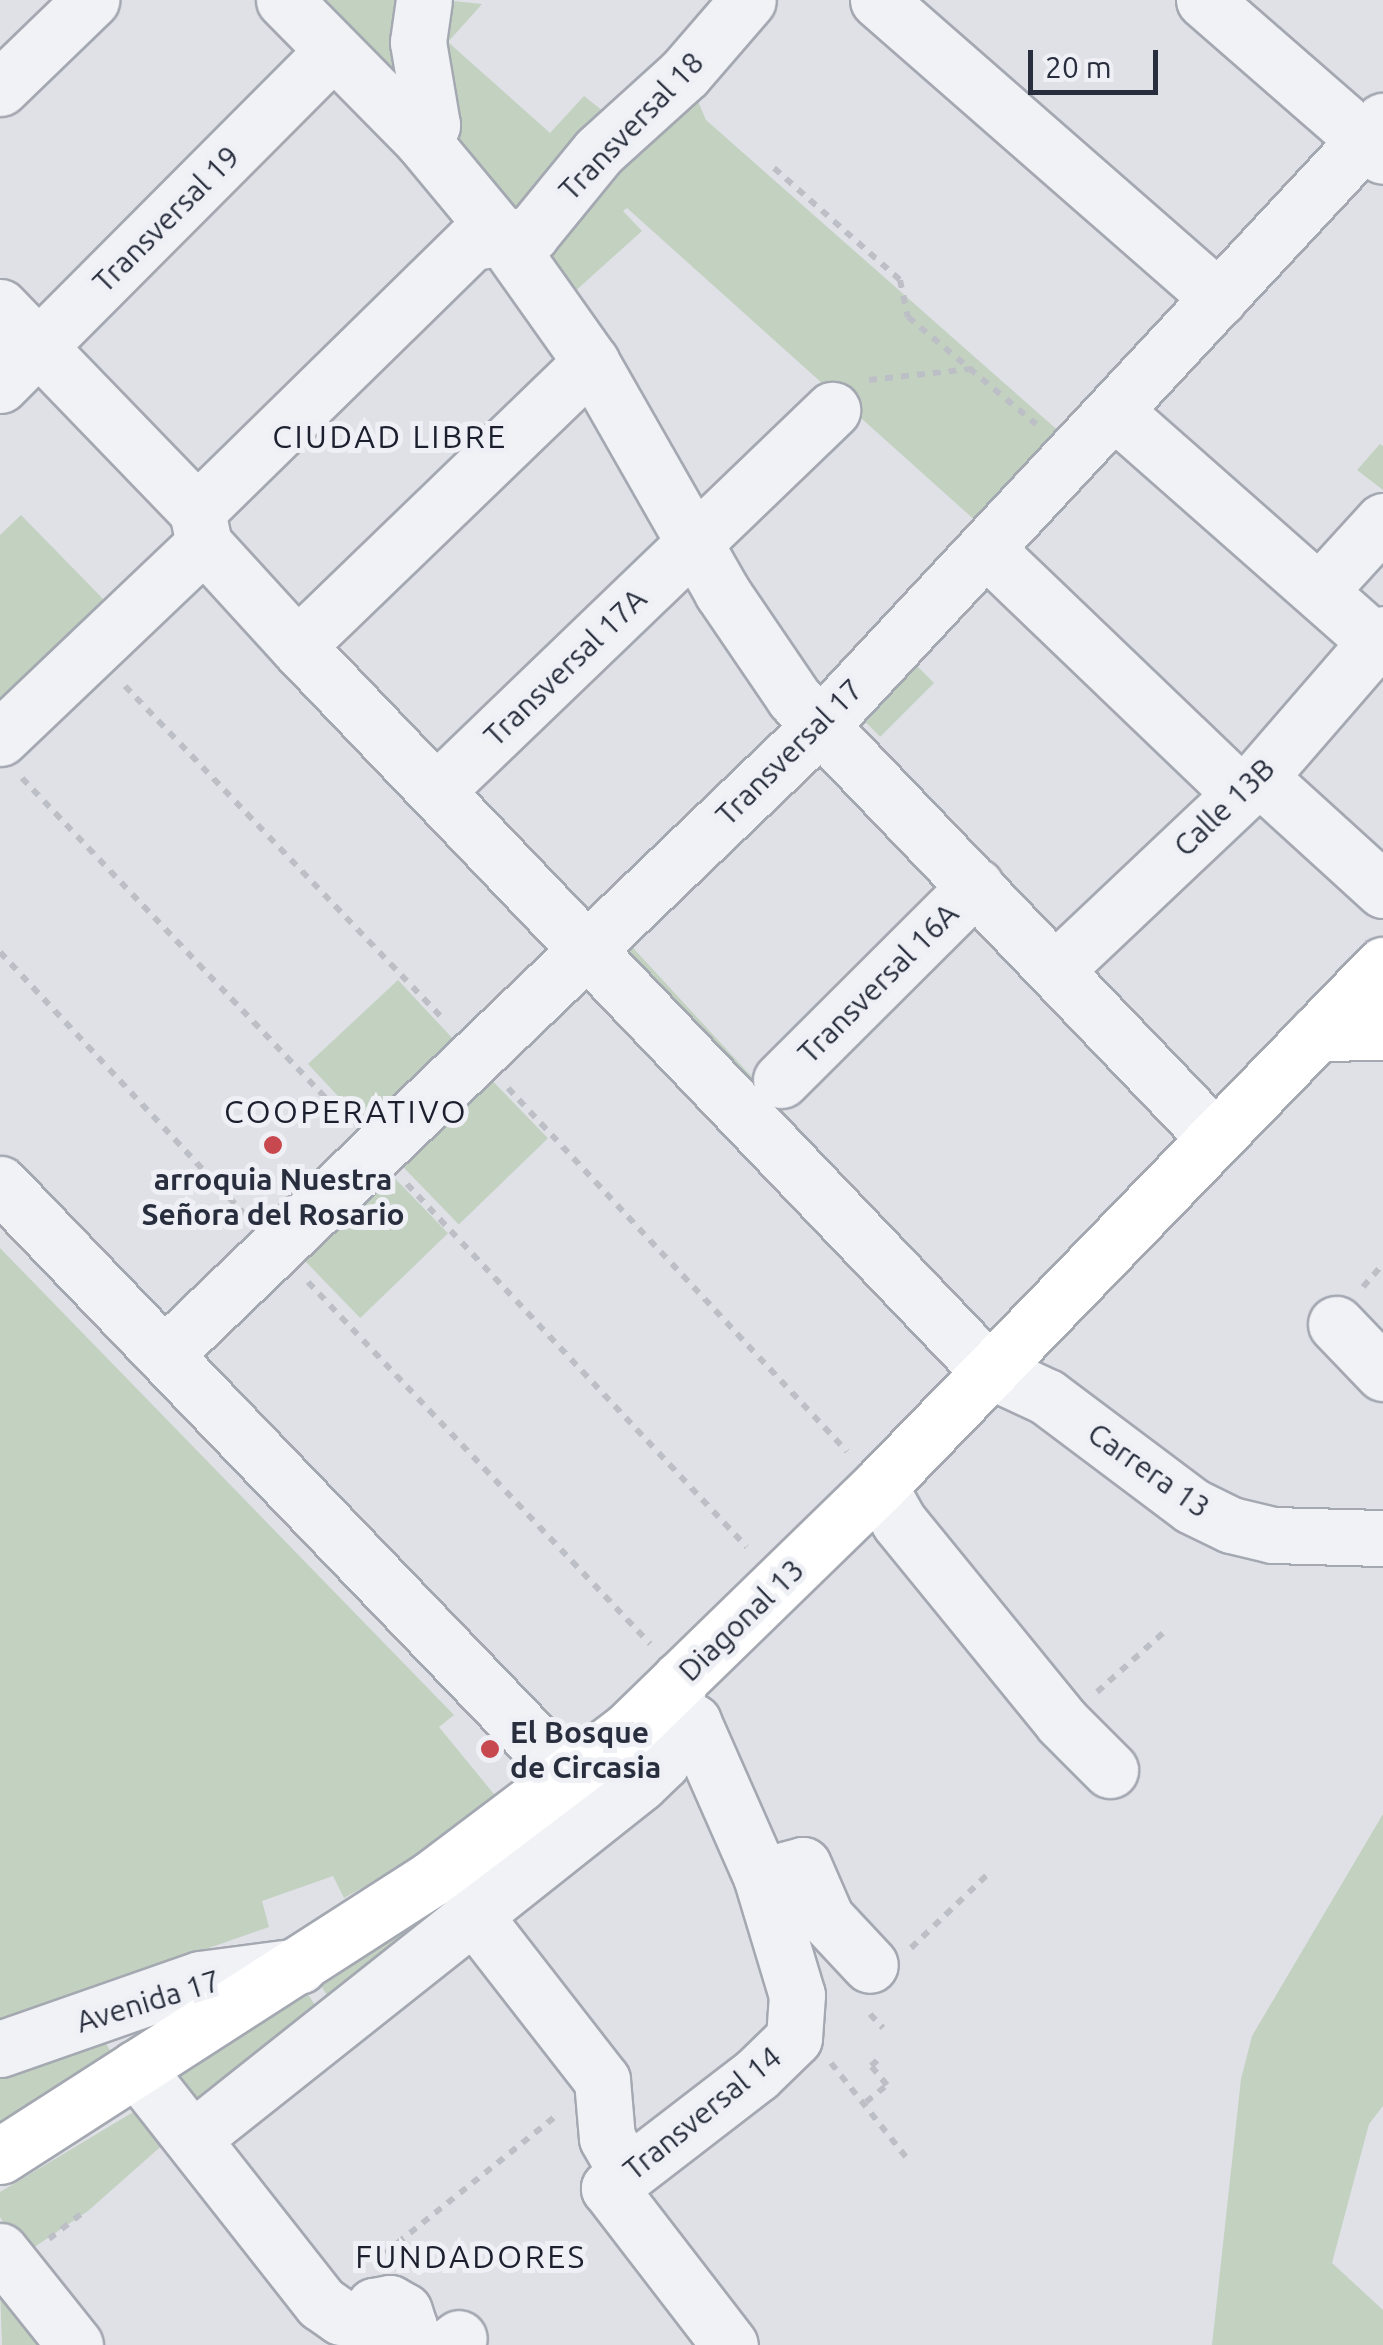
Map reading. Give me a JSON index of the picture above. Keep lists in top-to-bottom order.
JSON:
{
  "streets": {
    "main road": ["Diagonal 13"],
    "street": [
      "Transversal 18",
      "Transversal 19",
      "Transversal 17A",
      "Transversal 17",
      "Calle 13B",
      "Transversal 16A",
      "Carrera 13",
      "Avenida 17",
      "Transversal 14"
    ]
  },
  "crossings": [
    ["Carrera 13", "Diagonal 13"],
    ["Diagonal 13", "Avenida 17"]
  ],
  "districts": ["CIUDAD LIBRE", "COOPERATIVO", "FUNDADORES"],
  "places": ["arroquia Nuestra Señora del Rosario", "El Bosque de Circasia"],
  "scale_bar": "20 m"
}
